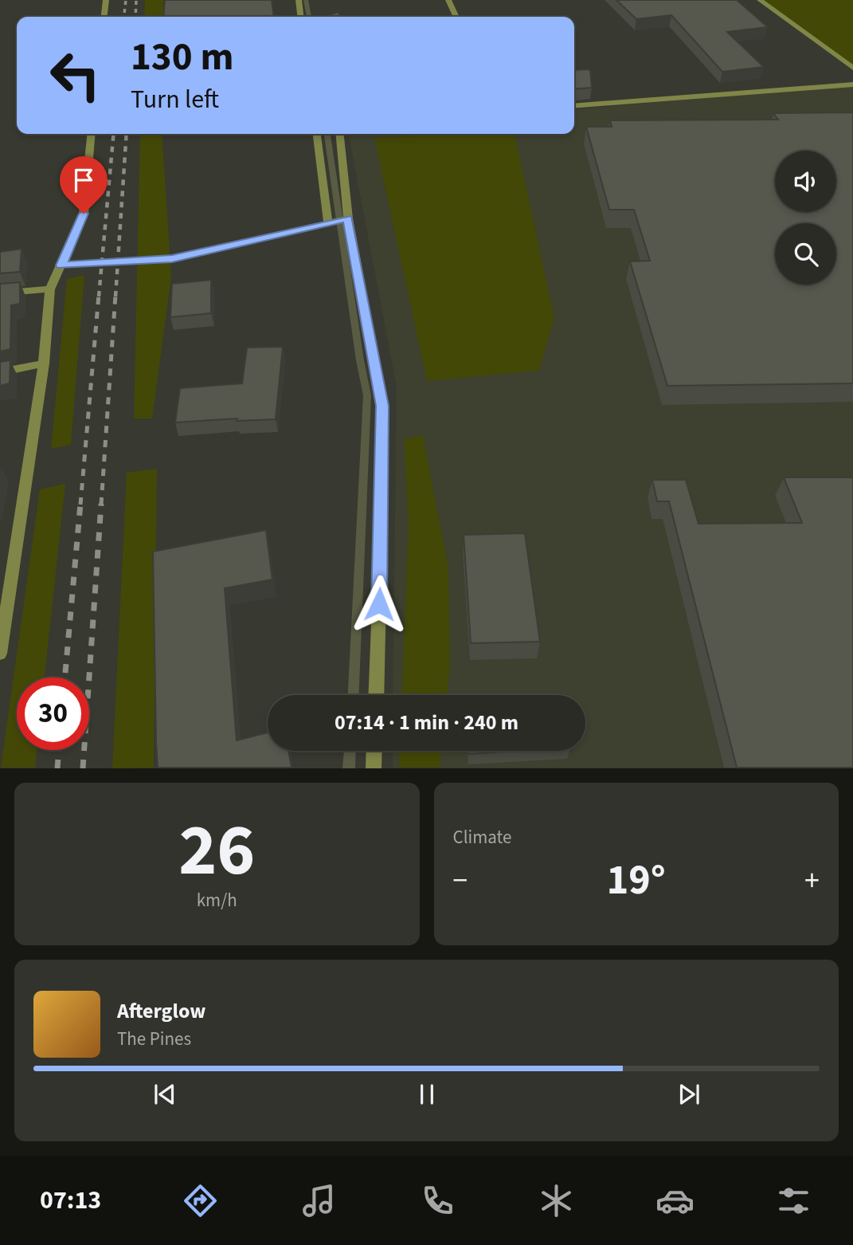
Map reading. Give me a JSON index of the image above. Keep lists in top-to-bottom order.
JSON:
{
  "page": {
    "turn": ["130 m", "Turn left"],
    "limit": "30",
    "trip": "07:14 · 1 min · 240 m",
    "tile": [
      ["26", "km/h"],
      "Climate"
    ],
    "heat": ["−", "19°", "+"],
    "song": ["Afterglow", "The Pines"],
    "tabs": "07:13"
  }
}
